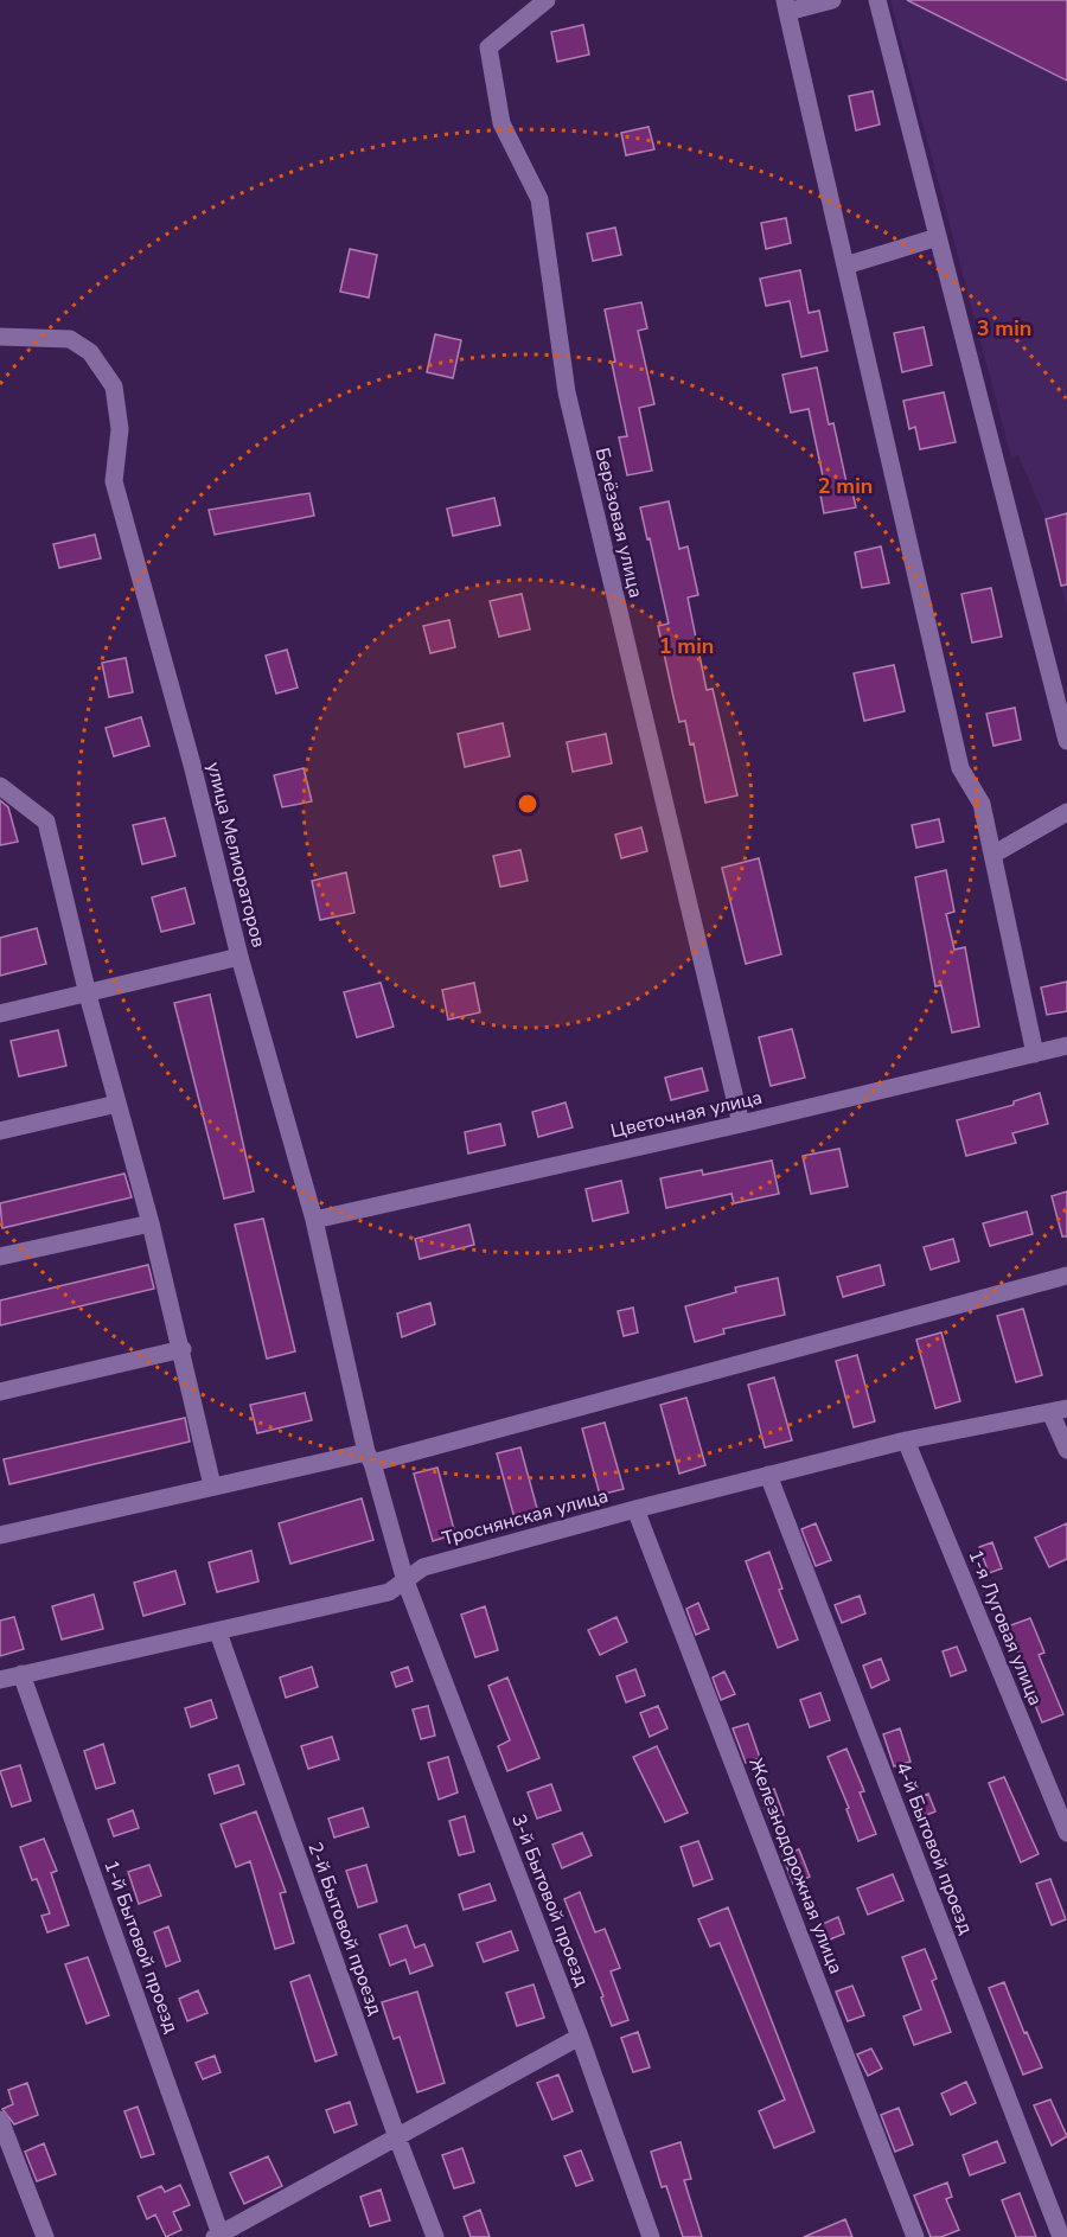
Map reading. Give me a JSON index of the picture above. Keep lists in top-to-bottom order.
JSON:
{
  "streets": {
    "street": [
      "Берёзовая улица",
      "улица Мелиораторов",
      "Цветочная улица",
      "Троснянская улица",
      "1-я Луговая улица",
      "4-й Бытовой проезд",
      "Железнодорожная улица",
      "3-й Бытовой проезд",
      "2-й Бытовой проезд",
      "1-й Бытовой проезд"
    ]
  },
  "crossings": [
    ["Берёзовая улица", "Цветочная улица"],
    ["улица Мелиораторов", "Цветочная улица"],
    ["улица Мелиораторов", "3-й Бытовой проезд"],
    ["Троснянская улица", "1-я Луговая улица"],
    ["Троснянская улица", "4-й Бытовой проезд"],
    ["Троснянская улица", "Железнодорожная улица"],
    ["Троснянская улица", "3-й Бытовой проезд"],
    ["Троснянская улица", "2-й Бытовой проезд"],
    ["Троснянская улица", "1-й Бытовой проезд"]
  ],
  "rings": ["3 min", "2 min", "1 min"]
}
